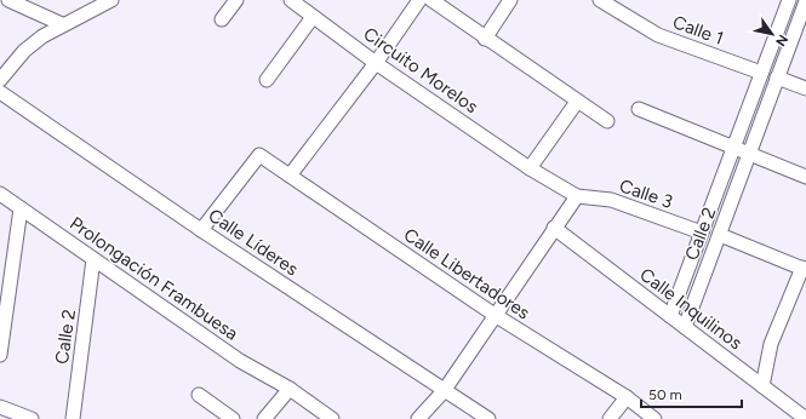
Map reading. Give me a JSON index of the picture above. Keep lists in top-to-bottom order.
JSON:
{
  "streets": {
    "street": [
      "Calle 1",
      "Circuito Morelos",
      "Calle 3",
      "Calle 2",
      "Calle Líderes",
      "Calle Libertadores",
      "Prolongación Frambuesa",
      "Calle Inquilinos"
    ]
  },
  "crossings": [
    ["Calle 1", "Calle 2"],
    ["Circuito Morelos", "Calle 3"],
    ["Calle 3", "Calle 2"],
    ["Calle 2", "Prolongación Frambuesa"],
    ["Calle 2", "Calle Inquilinos"],
    ["Calle Líderes", "Calle Libertadores"]
  ],
  "scale_bar": "50 m",
  "north": "bottom right"
}
